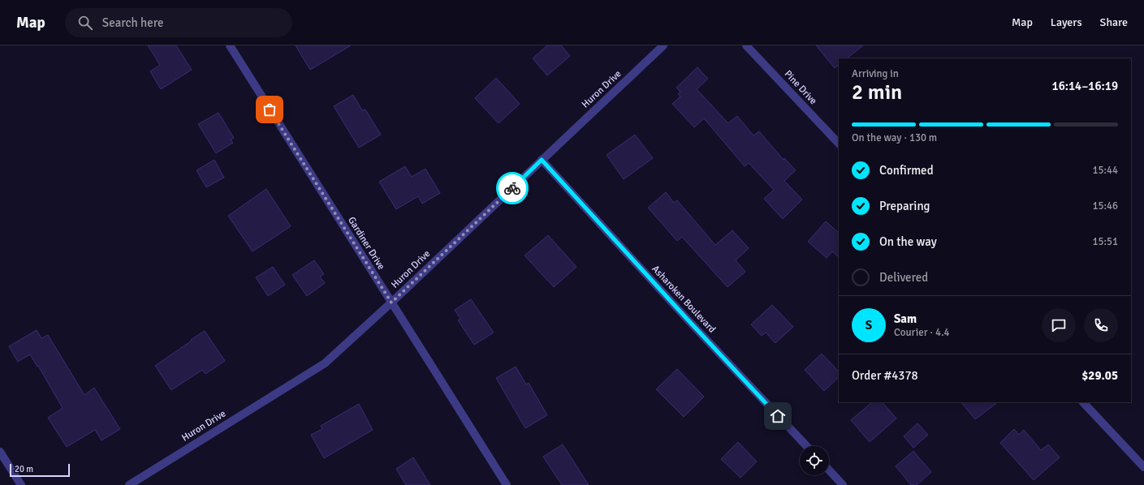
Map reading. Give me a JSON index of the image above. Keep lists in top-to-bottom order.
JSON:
{
  "streets": {
    "street": [
      "Pine Drive",
      "Huron Drive",
      "Gardiner Drive",
      "Asharoken Boulevard"
    ]
  },
  "crossings": [
    ["Huron Drive", "Gardiner Drive"],
    ["Huron Drive", "Asharoken Boulevard"]
  ],
  "scale_bar": "20 m",
  "page": {
    "header": "Map",
    "search": "Search here",
    "nav": ["Map", "Layers", "Share"],
    "heading": ["2 min", "Arriving in", "16:14–16:19"],
    "panel": [
      "Sam",
      "Courier · 4.4",
      "Order #4378",
      "$29.05"
    ],
    "bar": "On the way · 130 m",
    "list": [
      ["Confirmed", "15:44"],
      ["Preparing", "15:46"],
      ["On the way", "15:51"],
      "Delivered"
    ],
    "round": "S",
    "scale": "20 m"
  }
}
